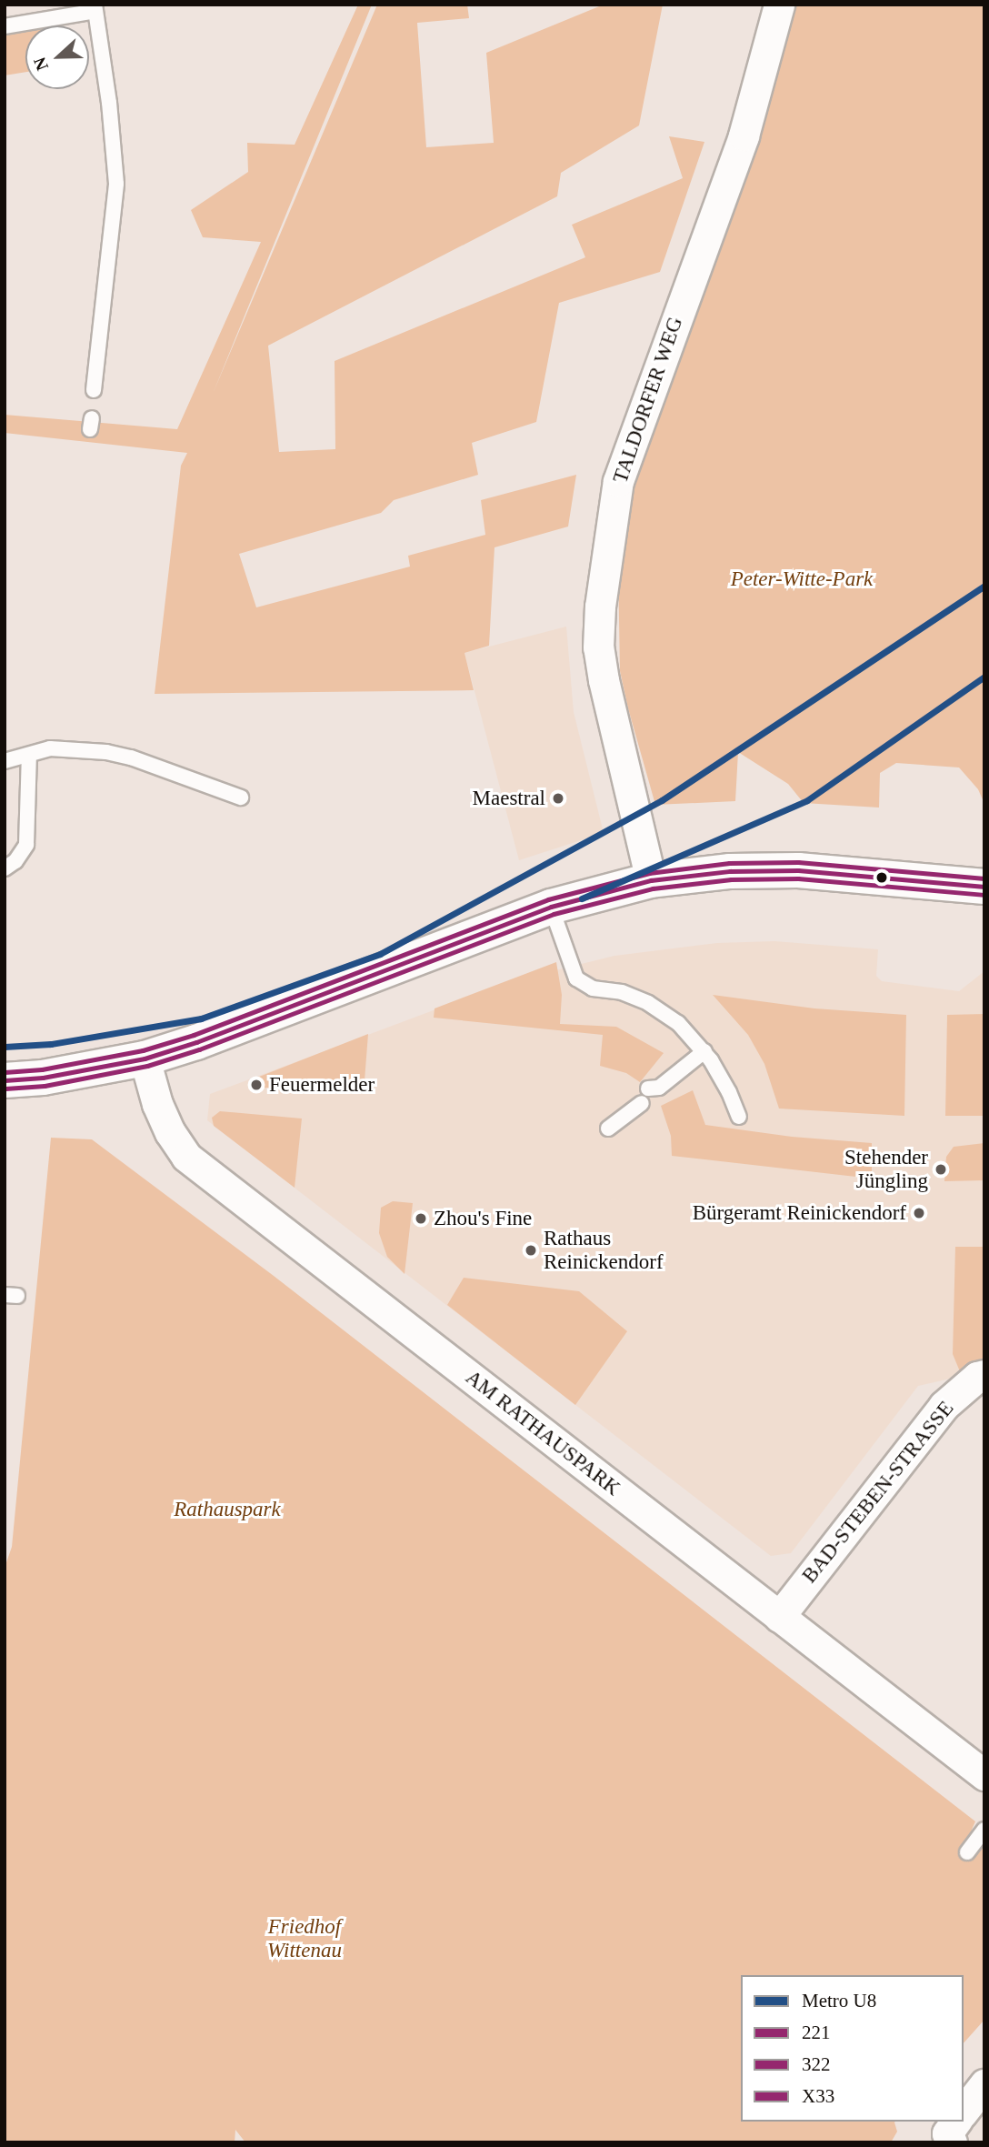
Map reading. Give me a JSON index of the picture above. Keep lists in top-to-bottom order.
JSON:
{
  "streets": {
    "street": ["TALDORFER WEG", "AM RATHAUSPARK", "BAD-STEBEN-STRASSE"]
  },
  "crossings": [
    ["AM RATHAUSPARK", "BAD-STEBEN-STRASSE"]
  ],
  "parks": ["Peter-Witte-Park", "Rathauspark", "Friedhof Wittenau"],
  "places": [
    "Maestral",
    "Feuermelder",
    "Stehender Jüngling",
    "Bürgeramt Reinickendorf",
    "Zhou's Fine",
    "Rathaus Reinickendorf"
  ],
  "lines": [
    "metro line U8",
    "transit line X33",
    "transit line 221",
    "transit line 322"
  ],
  "legend": [
    "Metro U8",
    "221",
    "322",
    "X33"
  ],
  "north": "left"
}
